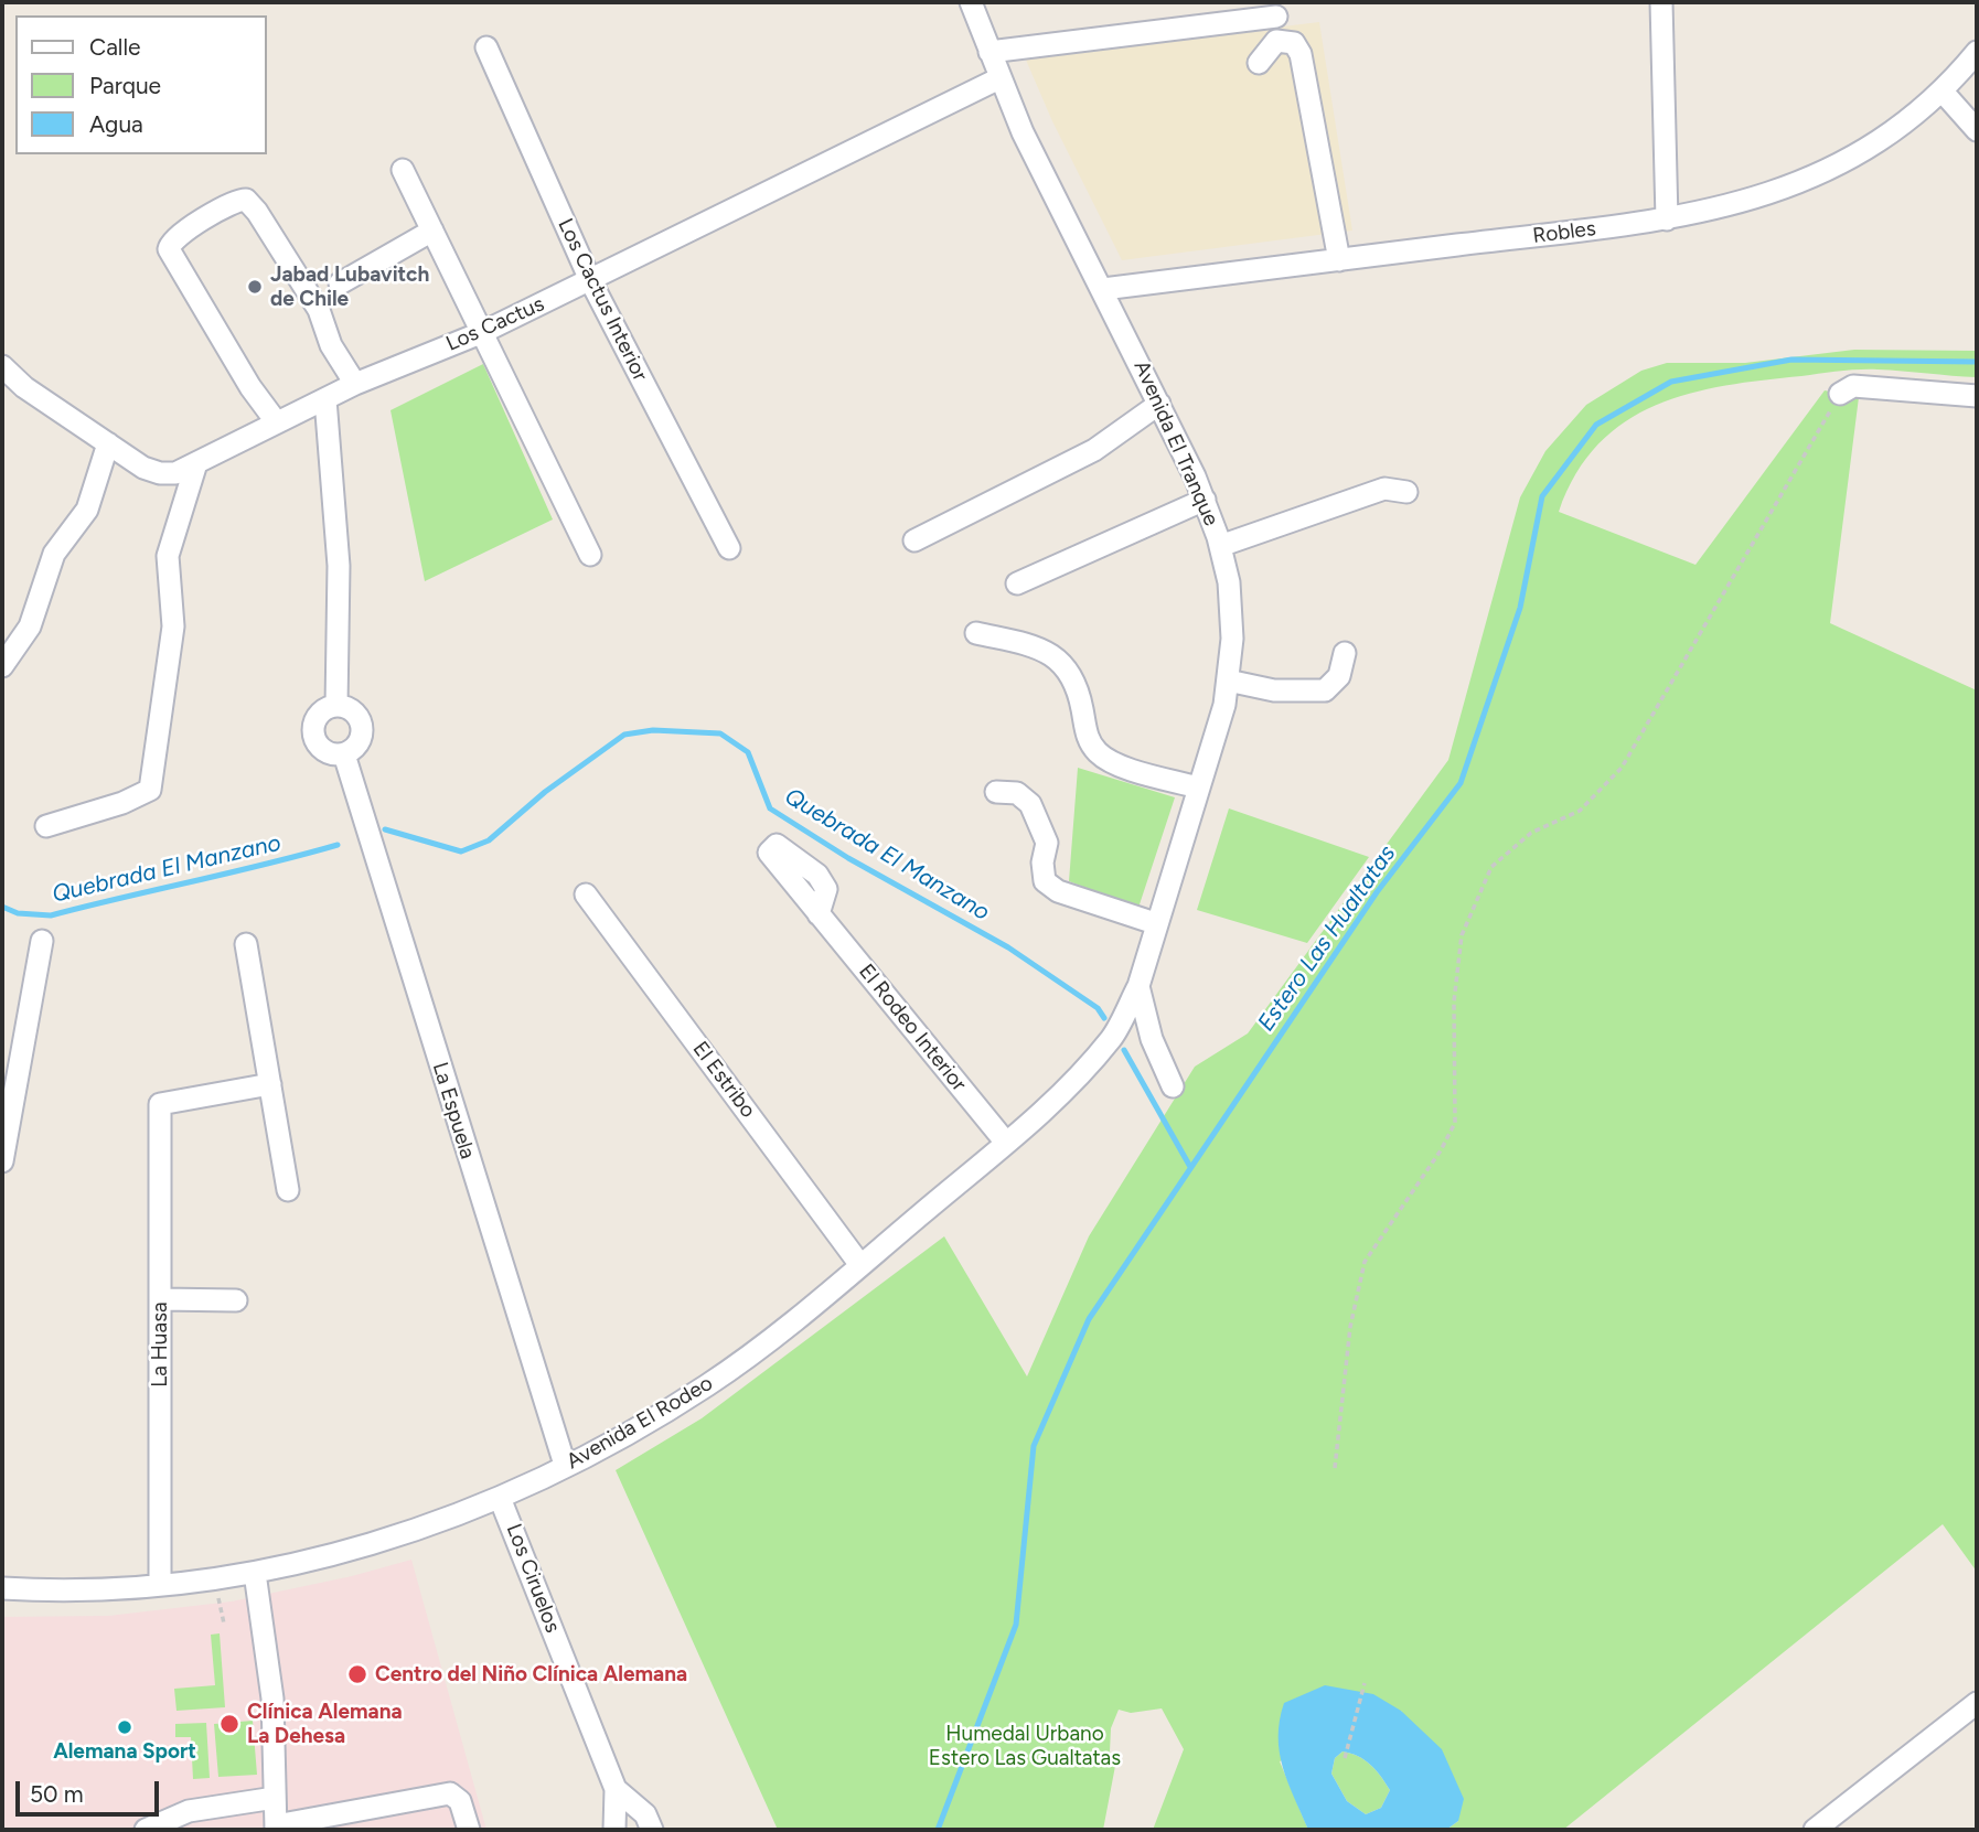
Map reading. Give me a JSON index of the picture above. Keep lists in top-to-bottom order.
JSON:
{
  "streets": {
    "street": [
      "Robles",
      "Los Cactus Interior",
      "Los Cactus",
      "Avenida El Tranque",
      "El Rodeo Interior",
      "El Estribo",
      "La Espuela",
      "La Huasa",
      "Avenida El Rodeo",
      "Los Ciruelos"
    ]
  },
  "crossings": [
    ["Robles", "Avenida El Tranque"],
    ["Los Cactus Interior", "Los Cactus"],
    ["Los Cactus", "Avenida El Tranque"],
    ["Avenida El Tranque", "Avenida El Rodeo"],
    ["El Rodeo Interior", "Avenida El Rodeo"],
    ["El Estribo", "Avenida El Rodeo"],
    ["La Espuela", "Avenida El Rodeo"],
    ["La Huasa", "Avenida El Rodeo"],
    ["Avenida El Rodeo", "Los Ciruelos"]
  ],
  "water": ["Quebrada El Manzano", "Estero Las Hualtatas"],
  "parks": ["Humedal Urbano Estero Las Gualtatas"],
  "places": [
    "Jabad Lubavitch de Chile",
    "Centro del Niño Clínica Alemana",
    "Clínica Alemana La Dehesa",
    "Alemana Sport"
  ],
  "legend": ["Calle", "Parque", "Agua"],
  "scale_bar": "50 m"
}
